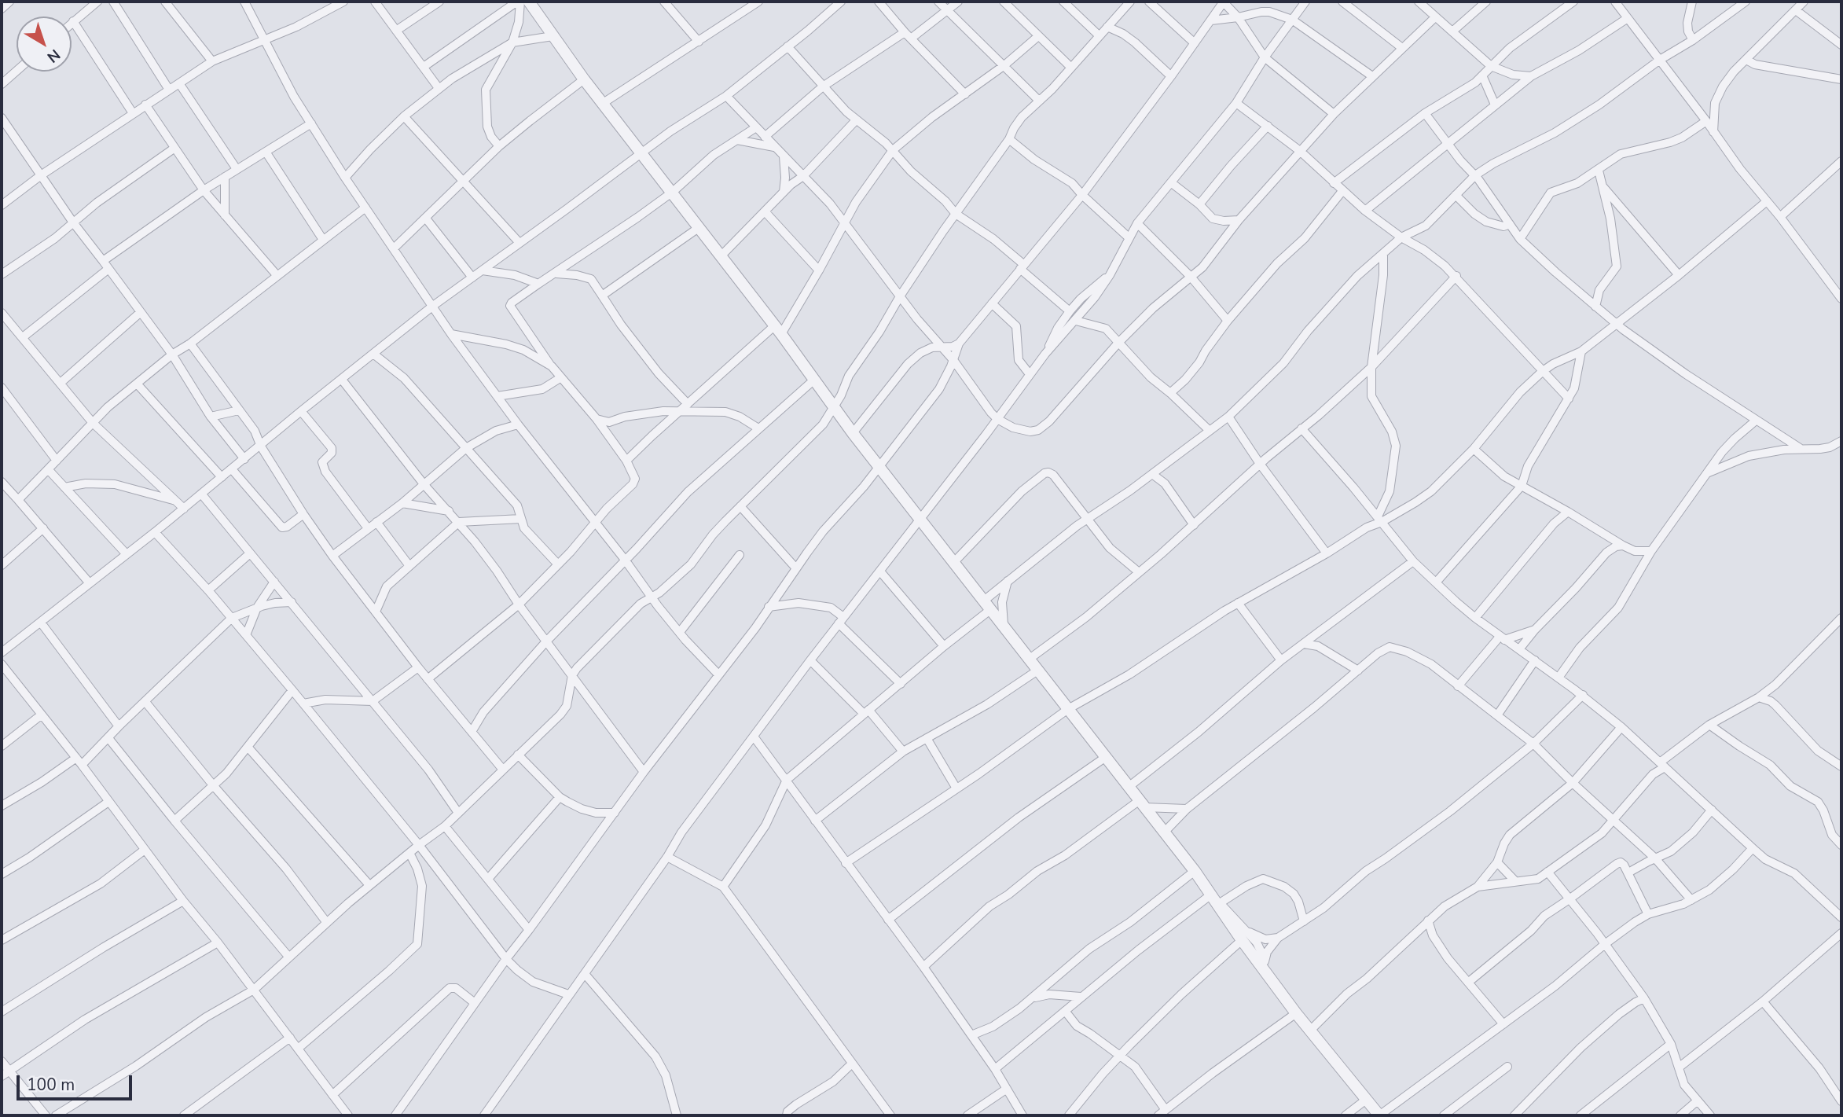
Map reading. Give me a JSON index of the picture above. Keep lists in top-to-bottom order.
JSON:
{
  "scale_bar": "100 m",
  "north": "bottom right"
}
